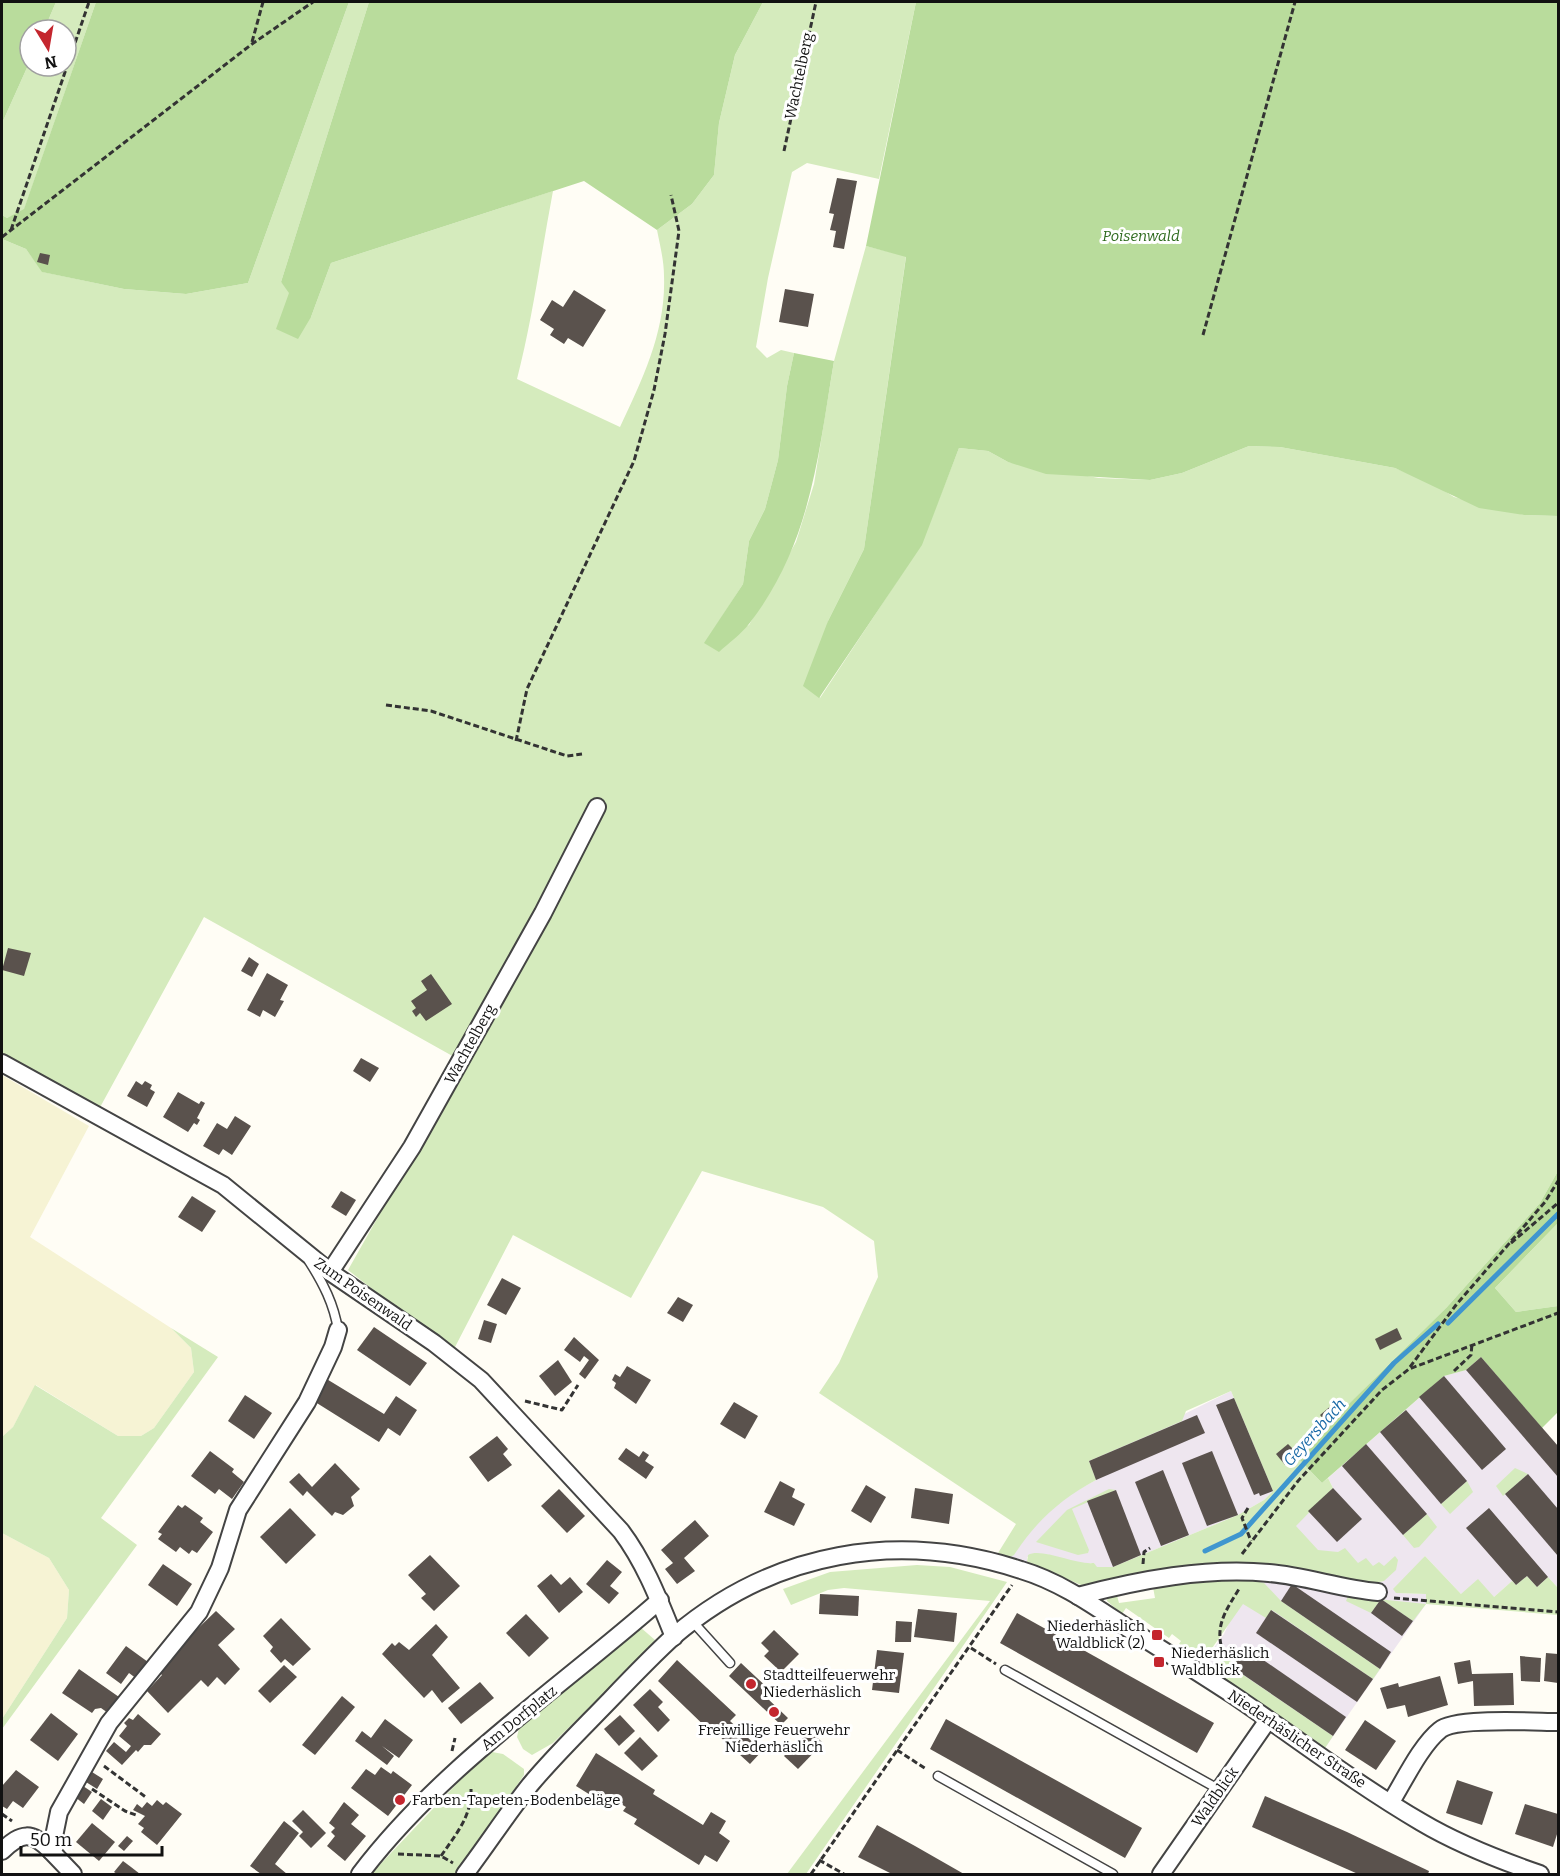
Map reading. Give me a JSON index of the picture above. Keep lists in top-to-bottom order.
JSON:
{
  "streets": {
    "street": [
      "Wachtelberg",
      "Zum Poisenwald",
      "Am Dorfplatz",
      "Niederhäslicher Straße",
      "Waldblick"
    ]
  },
  "crossings": [
    ["Wachtelberg", "Zum Poisenwald"],
    ["Zum Poisenwald", "Am Dorfplatz"],
    ["Niederhäslicher Straße", "Waldblick"]
  ],
  "water": ["Geyersbach"],
  "parks": ["Poisenwald"],
  "places": {
    "transit": ["Niederhäslich Waldblick (2)", "Niederhäslich Waldblick"],
    "other": ["Stadtteilfeuerwehr Niederhäslich", "Freiwillige Feuerwehr Niederhäslich", "Farben-Tapeten-Bodenbeläge"]
  },
  "scale_bar": "50 m",
  "north": "bottom"
}
